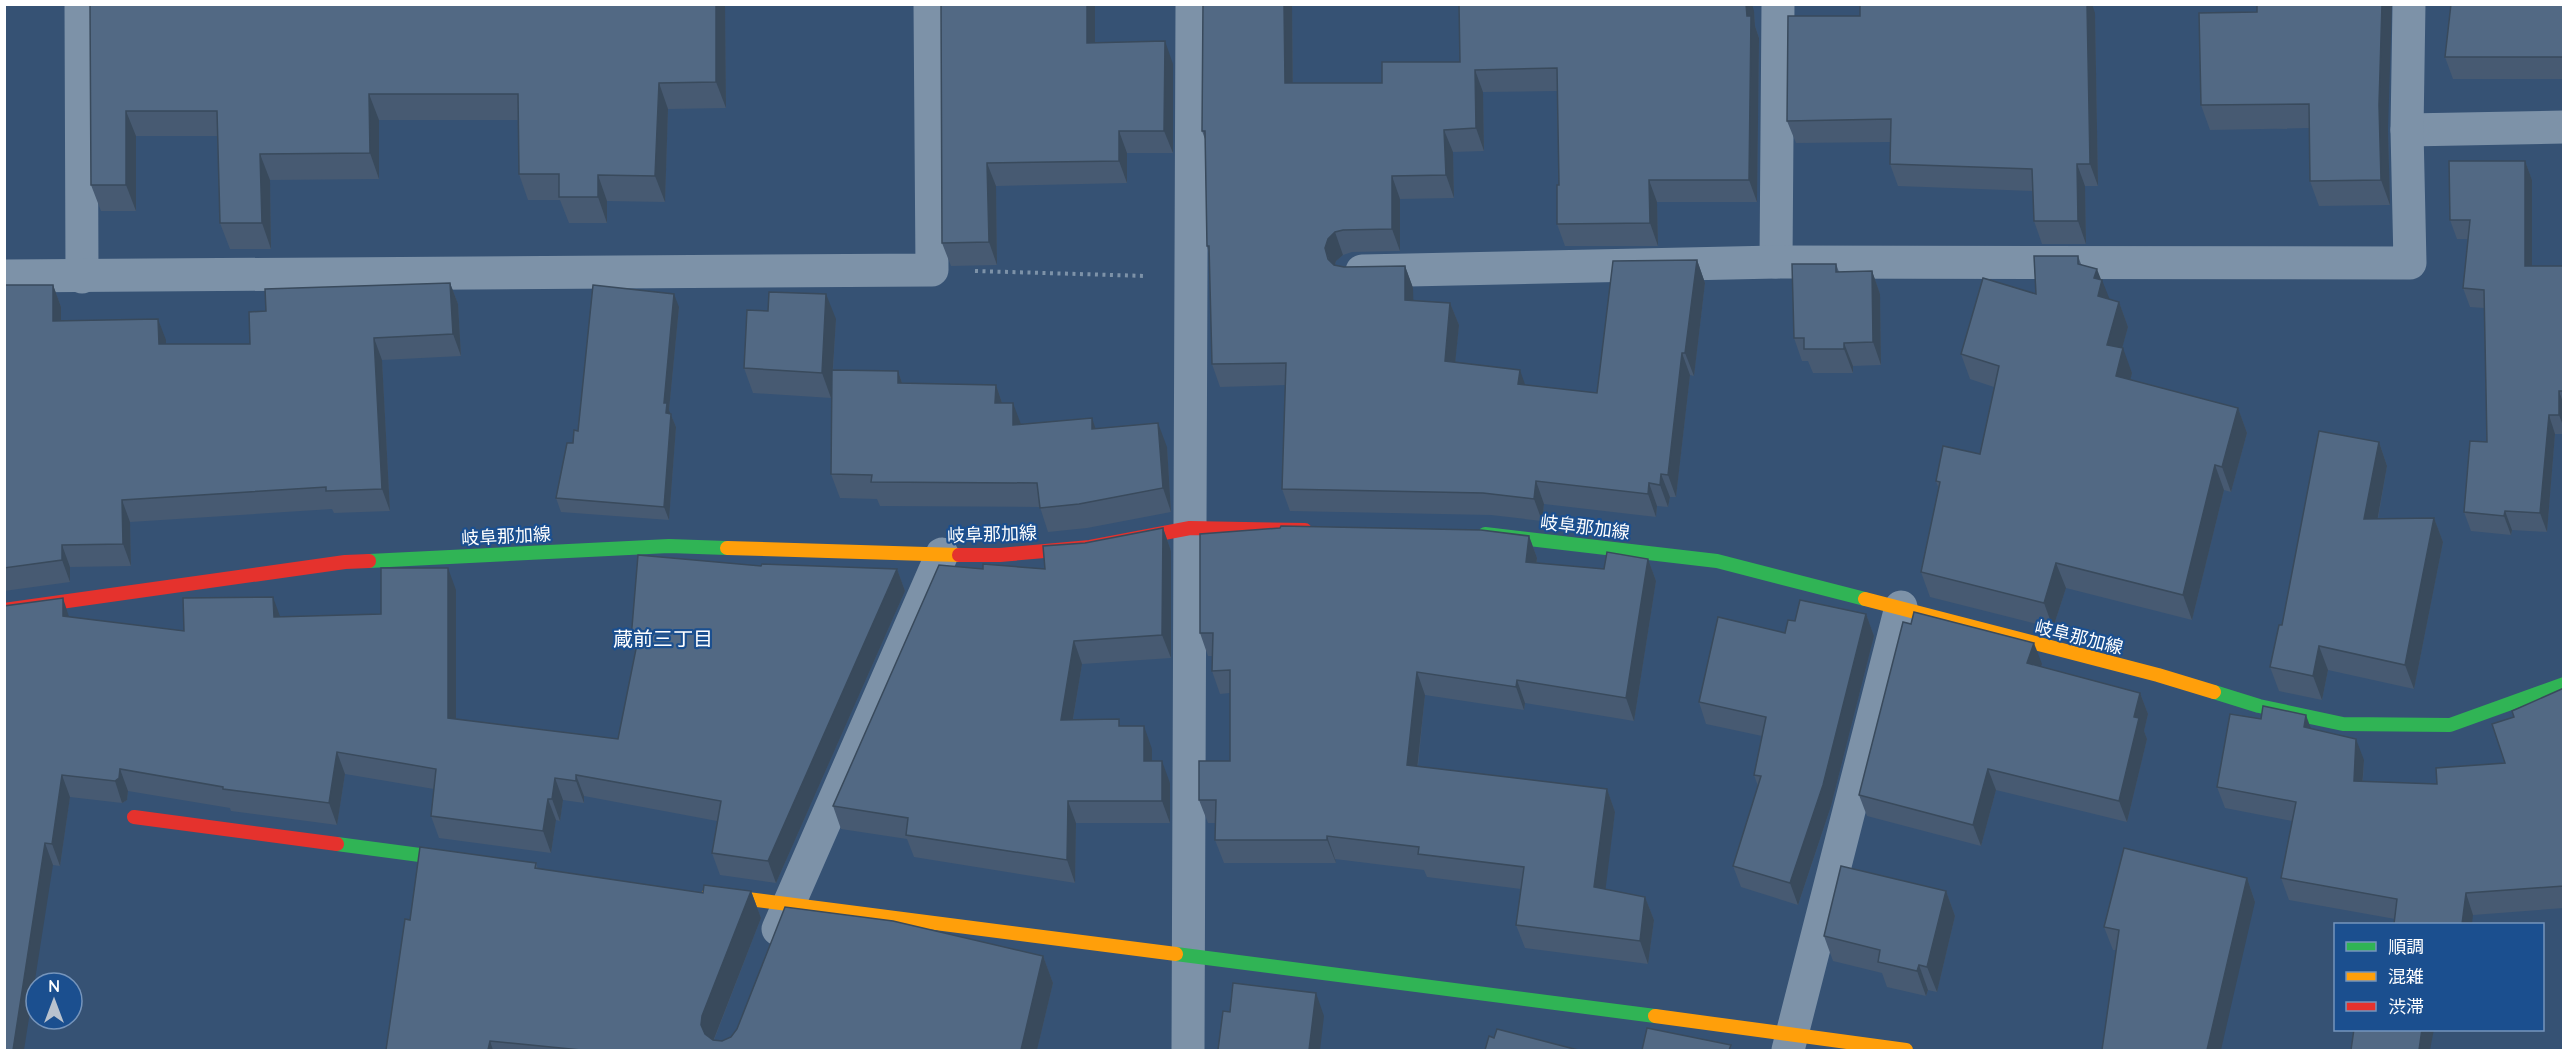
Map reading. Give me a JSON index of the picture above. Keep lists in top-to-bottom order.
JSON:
{
  "streets": {
    "main road": ["岐阜那加線"]
  },
  "districts": ["蔵前三丁目"],
  "legend": ["順調", "混雑", "渋滞"],
  "north": "top"
}
